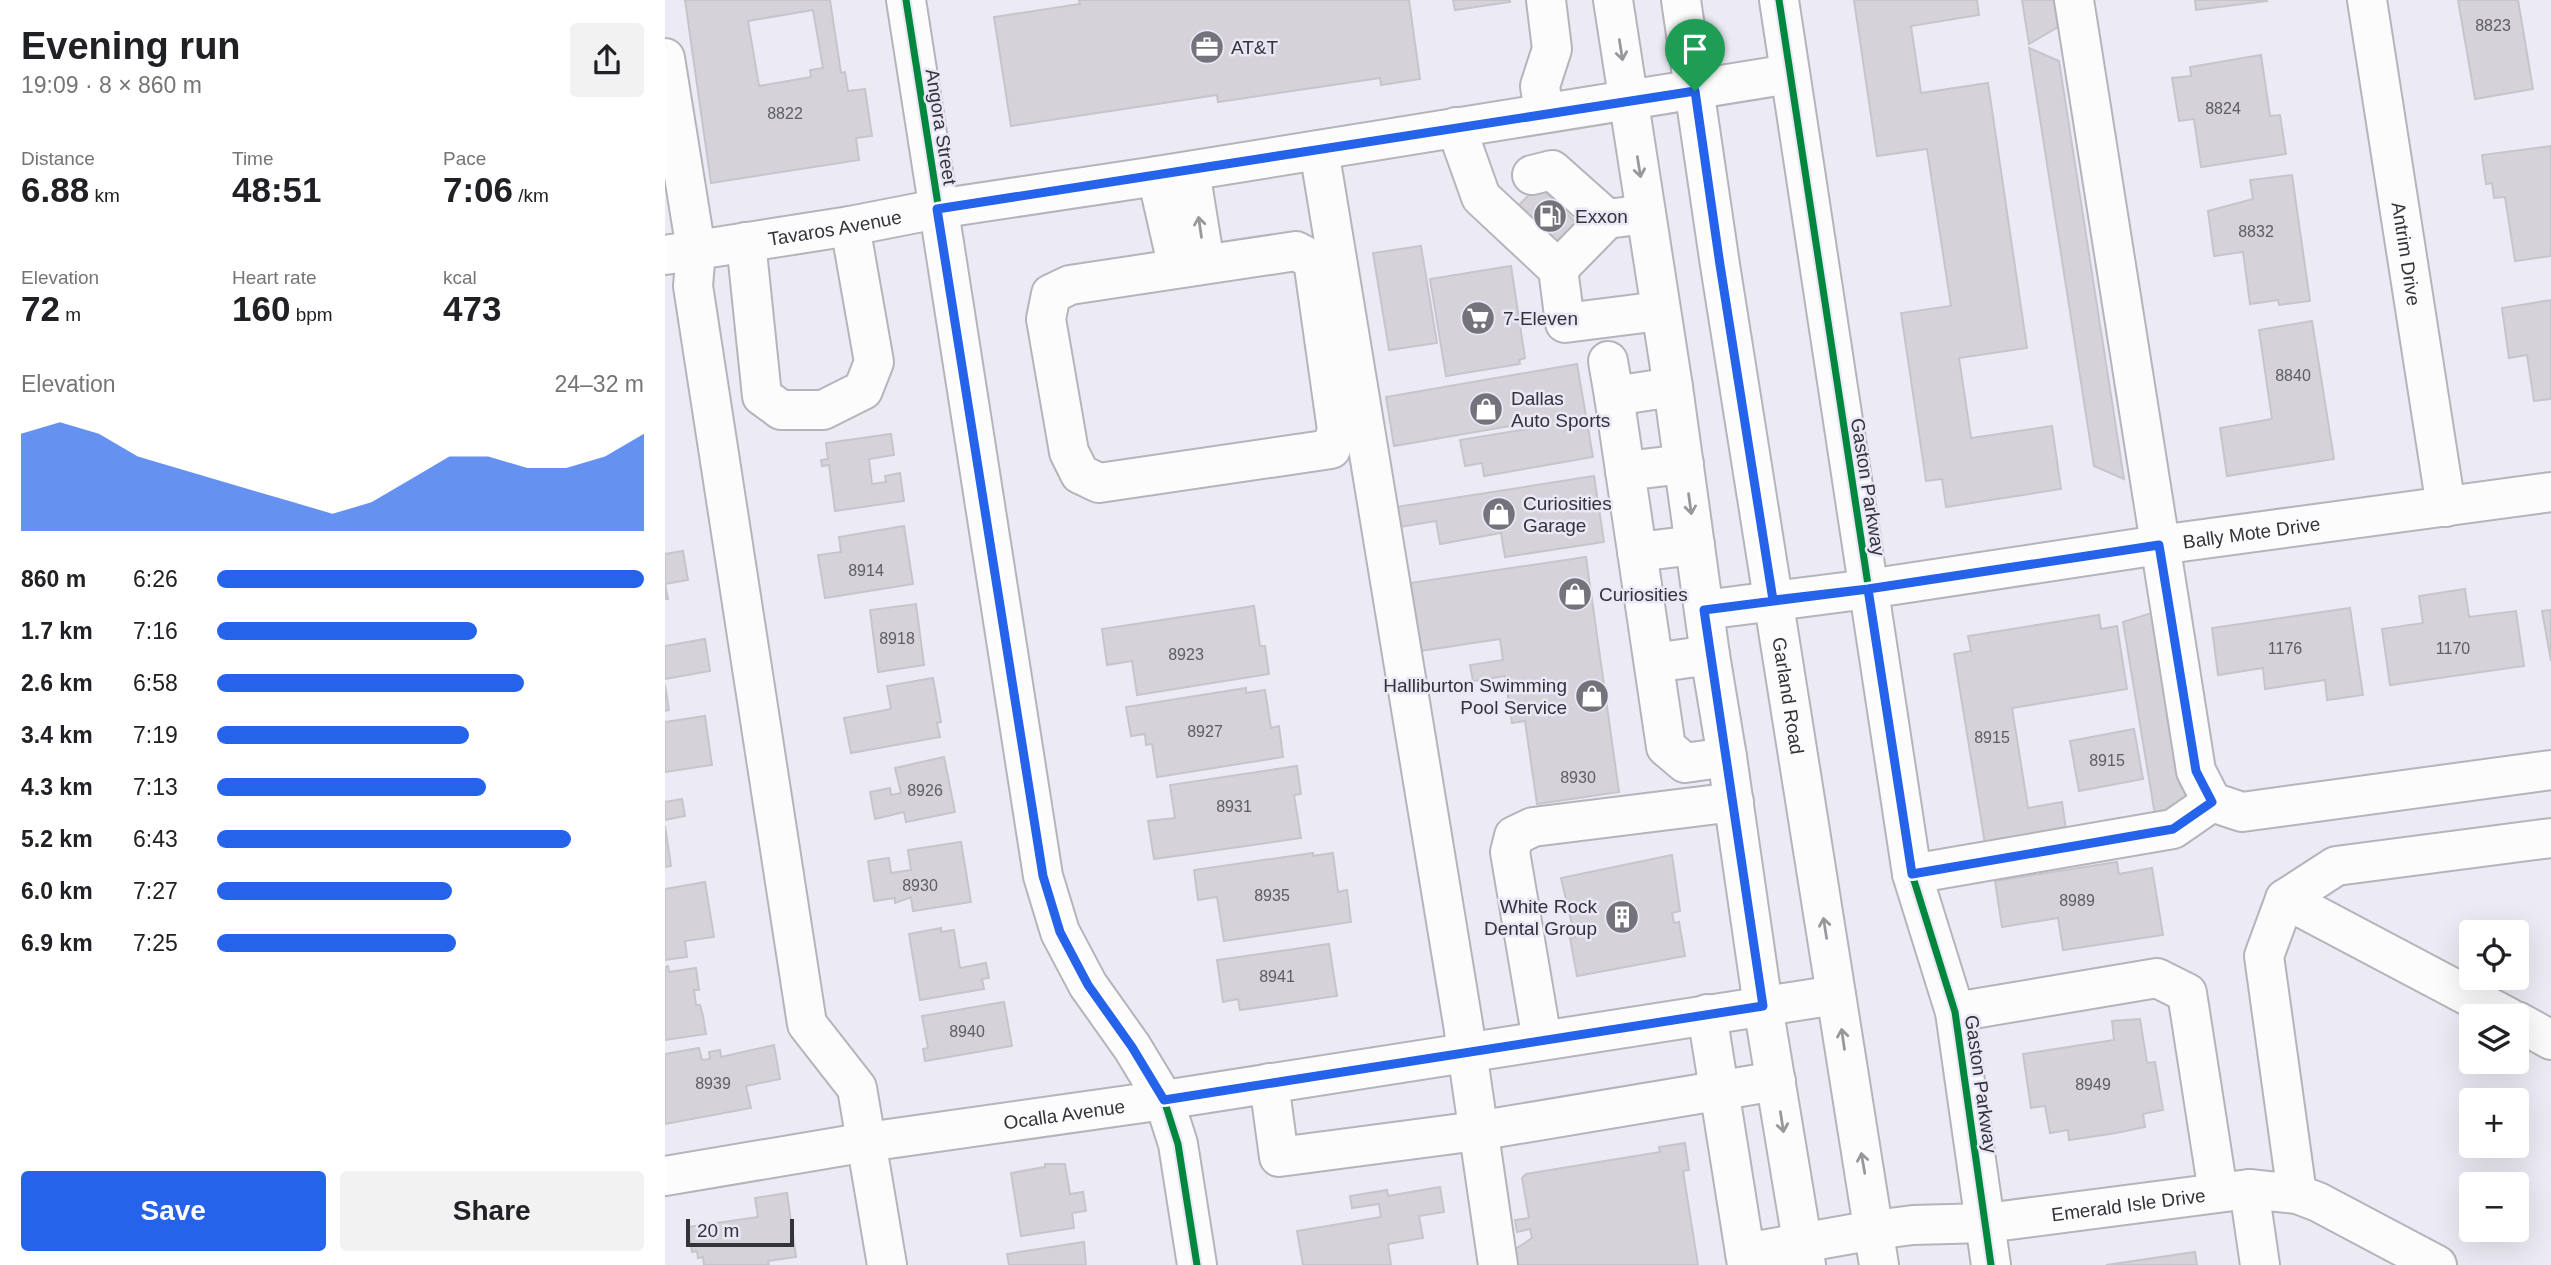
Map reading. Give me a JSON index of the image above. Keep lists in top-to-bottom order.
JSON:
{
  "streets": {
    "street": [
      "Angora Street",
      "Tavaros Avenue",
      "Antrim Drive",
      "Gaston Parkway",
      "Bally Mote Drive",
      "Garland Road",
      "Ocalla Avenue",
      "Emerald Isle Drive"
    ]
  },
  "crossings": [
    ["Angora Street", "Tavaros Avenue"],
    ["Angora Street", "Ocalla Avenue"],
    ["Tavaros Avenue", "Gaston Parkway"],
    ["Tavaros Avenue", "Garland Road"],
    ["Antrim Drive", "Bally Mote Drive"],
    ["Gaston Parkway", "Bally Mote Drive"],
    ["Gaston Parkway", "Emerald Isle Drive"],
    ["Bally Mote Drive", "Garland Road"],
    ["Garland Road", "Ocalla Avenue"],
    ["Garland Road", "Emerald Isle Drive"]
  ],
  "places": {
    "office": ["AT&T"],
    "fuel station": ["Exxon"],
    "supermarket": ["7-Eleven"],
    "shop": [
      "Dallas Auto Sports",
      "Curiosities Garage",
      "Curiosities",
      "Halliburton Swimming Pool Service"
    ],
    "building": ["White Rock Dental Group"]
  },
  "house_numbers": [
    "8823",
    "8824",
    "8822",
    "8832",
    "8840",
    "8914",
    "8918",
    "1176",
    "1170",
    "8923",
    "8927",
    "8915",
    "8915",
    "8930",
    "8926",
    "8931",
    "8930",
    "8935",
    "8989",
    "8941",
    "8940",
    "8939",
    "8949"
  ],
  "scale_bar": "20 m",
  "page": {
    "heading": ["Evening run", "19:09 · 8 × 860 m"],
    "stats": [
      ["Distance", "6.88 km"],
      ["Time", "48:51"],
      ["Pace", "7:06 /km"],
      ["Elevation", "72 m"],
      ["Heart rate", "160 bpm"],
      ["kcal", "473"]
    ],
    "chart": ["Elevation", "24–32 m"],
    "list": [
      {
        "name": "860 m",
        "note": "6:26"
      },
      {
        "name": "1.7 km",
        "note": "7:16"
      },
      {
        "name": "2.6 km",
        "note": "6:58"
      },
      {
        "name": "3.4 km",
        "note": "7:19"
      },
      {
        "name": "4.3 km",
        "note": "7:13"
      },
      {
        "name": "5.2 km",
        "note": "6:43"
      },
      {
        "name": "6.0 km",
        "note": "7:27"
      },
      {
        "name": "6.9 km",
        "note": "7:25"
      }
    ],
    "map_buttons": ["+", "−"],
    "buttons": ["Save", "Share"],
    "scale": "20 m"
  }
}
